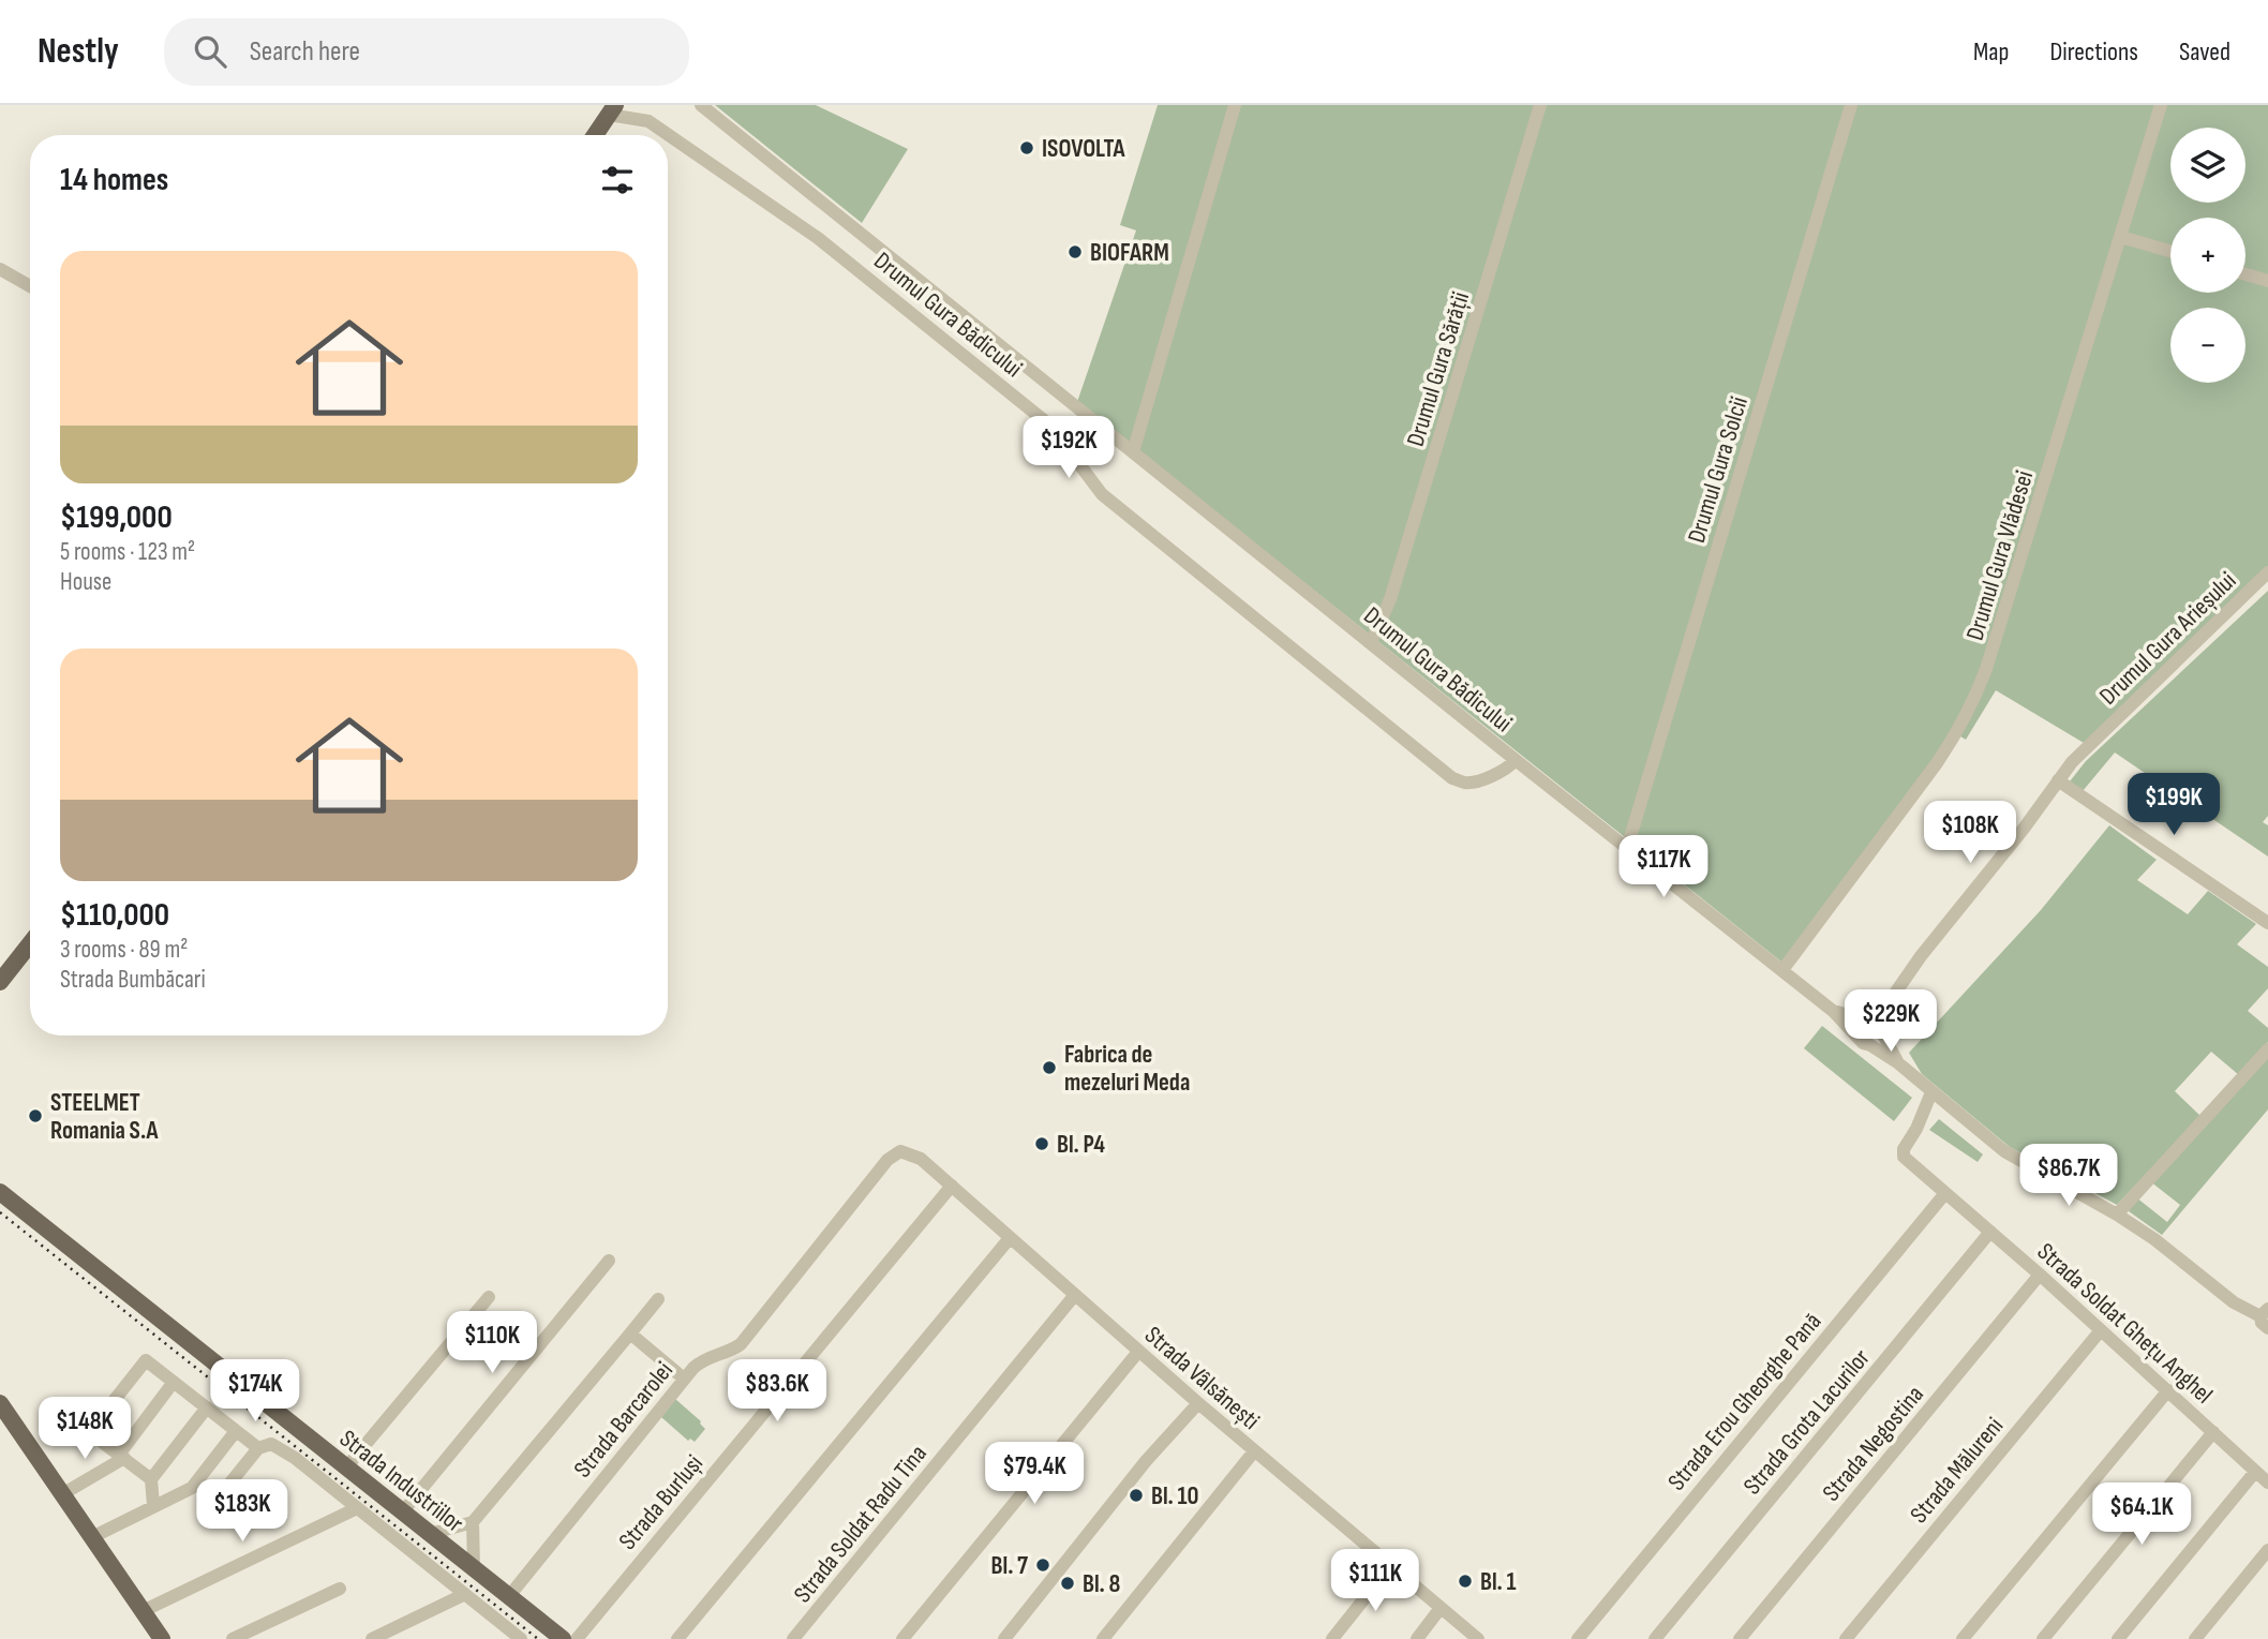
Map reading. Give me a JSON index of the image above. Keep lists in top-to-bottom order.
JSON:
{
  "streets": {
    "main road": ["Strada Industriilor"],
    "street": [
      "Drumul Gura Bădicului",
      "Drumul Gura Sărății",
      "Drumul Gura Solcii",
      "Drumul Gura Vlădesei",
      "Drumul Gura Arieșului",
      "Strada Soldat Ghețu Anghel",
      "Strada Vâlsănești",
      "Strada Erou Gheorghe Pană",
      "Strada Barcarolei",
      "Strada Grota Lacurilor",
      "Strada Negostina",
      "Strada Mălureni",
      "Strada Burluși",
      "Strada Soldat Radu Tina"
    ]
  },
  "crossings": [
    ["Drumul Gura Bădicului", "Drumul Gura Sărății"],
    ["Drumul Gura Bădicului", "Drumul Gura Solcii"],
    ["Drumul Gura Bădicului", "Drumul Gura Vlădesei"],
    ["Strada Soldat Ghețu Anghel", "Strada Erou Gheorghe Pană"],
    ["Strada Soldat Ghețu Anghel", "Strada Grota Lacurilor"],
    ["Strada Soldat Ghețu Anghel", "Strada Negostina"],
    ["Strada Soldat Ghețu Anghel", "Strada Mălureni"],
    ["Strada Vâlsănești", "Strada Barcarolei"],
    ["Strada Vâlsănești", "Strada Burluși"],
    ["Strada Vâlsănești", "Strada Soldat Radu Tina"],
    ["Strada Barcarolei", "Strada Industriilor"]
  ],
  "places": [
    "ISOVOLTA",
    "BIOFARM",
    "Fabrica de mezeluri Meda",
    "STEELMET Romania S.A",
    "Bl. P4",
    "Bl. 10",
    "Bl. 7",
    "Bl. 1",
    "Bl. 8"
  ],
  "page": {
    "header": "Nestly",
    "search": "Search here",
    "nav": ["Map", "Directions", "Saved"],
    "map_buttons": ["+", "−"],
    "heading": "14 homes",
    "list": [
      {
        "name": "$199,000",
        "note": "5 rooms · 123 m² · House"
      },
      {
        "name": "$110,000",
        "note": "3 rooms · 89 m² · Strada Bumbăcari"
      }
    ],
    "price": [
      "$192K",
      "$199K",
      "$108K",
      "$117K",
      "$229K",
      "$86.7K",
      "$110K",
      "$174K",
      "$83.6K",
      "$148K",
      "$79.4K",
      "$183K",
      "$64.1K",
      "$111K"
    ]
  }
}
